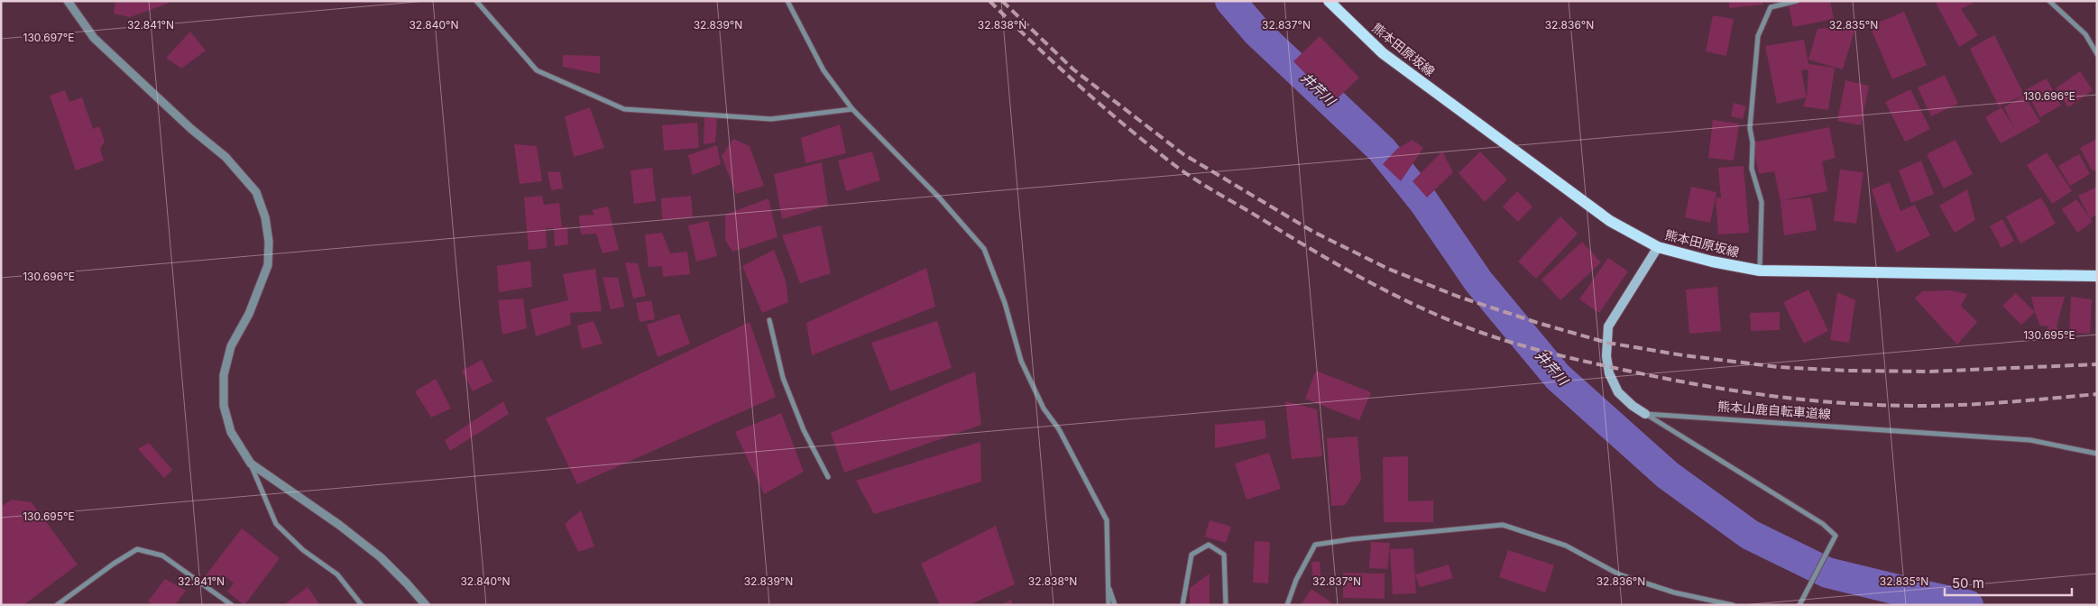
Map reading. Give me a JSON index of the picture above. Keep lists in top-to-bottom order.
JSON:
{
  "streets": {
    "main road": ["熊本田原坂線"],
    "street": ["熊本山鹿自転車道線"]
  },
  "water": ["井芹川"],
  "scale_bar": "50 m",
  "coordinates": [
    "32.841°N",
    "32.840°N",
    "32.839°N",
    "32.838°N",
    "32.837°N",
    "32.836°N",
    "32.835°N",
    "130.697°E",
    "130.696°E",
    "130.695°E"
  ]
}
